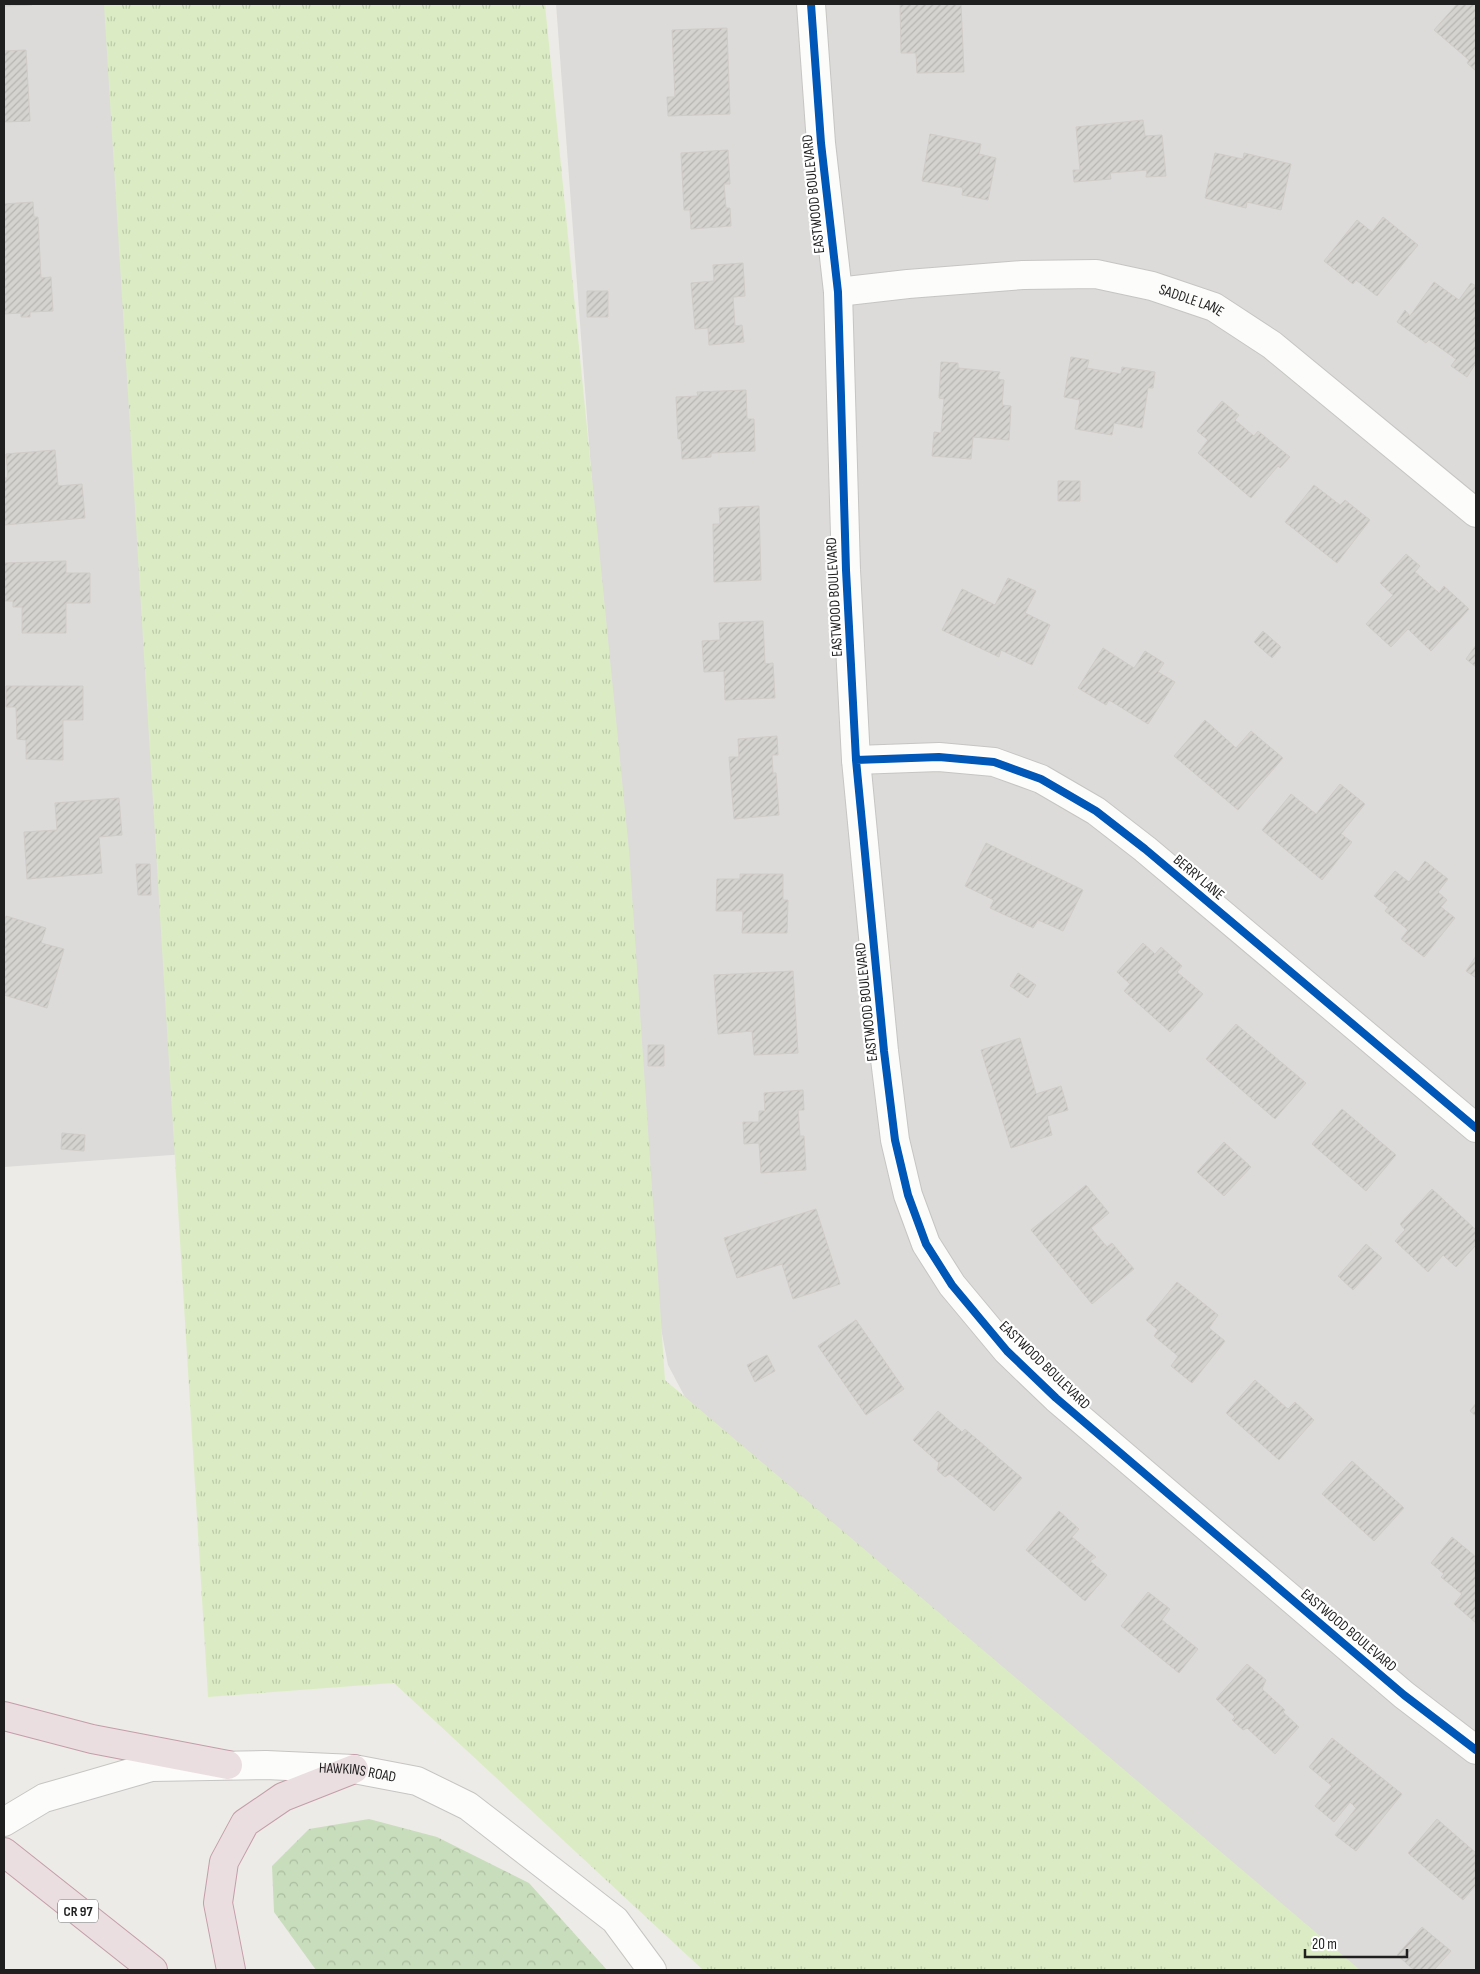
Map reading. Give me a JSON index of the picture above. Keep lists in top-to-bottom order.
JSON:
{
  "streets": {
    "highway": ["CR 97"],
    "street": [
      "EASTWOOD BOULEVARD",
      "SADDLE LANE",
      "BERRY LANE",
      "HAWKINS ROAD"
    ]
  },
  "crossings": [
    ["EASTWOOD BOULEVARD", "SADDLE LANE"],
    ["EASTWOOD BOULEVARD", "BERRY LANE"]
  ],
  "scale_bar": "20 m"
}
